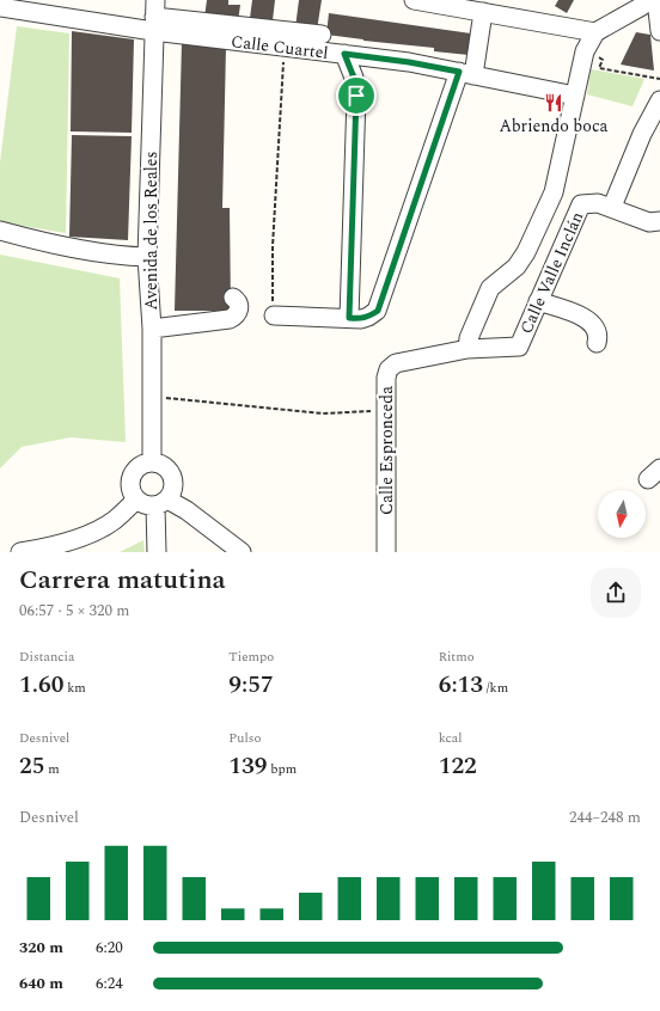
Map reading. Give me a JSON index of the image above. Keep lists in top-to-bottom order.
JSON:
{
  "streets": {
    "street": [
      "Calle Cuartel",
      "Avenida de los Reales",
      "Calle Valle Inclán",
      "Calle Espronceda"
    ]
  },
  "crossings": [
    ["Calle Cuartel", "Avenida de los Reales"],
    ["Calle Valle Inclán", "Calle Espronceda"]
  ],
  "places": {
    "restaurant": ["Abriendo boca"]
  },
  "north": "bottom",
  "page": {
    "heading": ["Carrera matutina", "06:57 · 5 × 320 m"],
    "stats": [
      ["Distancia", "1.60 km"],
      ["Tiempo", "9:57"],
      ["Ritmo", "6:13 /km"],
      ["Desnivel", "25 m"],
      ["Pulso", "139 bpm"],
      ["kcal", "122"]
    ],
    "chart": ["Desnivel", "244–248 m"],
    "list": [
      {
        "name": "320 m",
        "note": "6:20"
      },
      {
        "name": "640 m",
        "note": "6:24"
      }
    ]
  }
}
